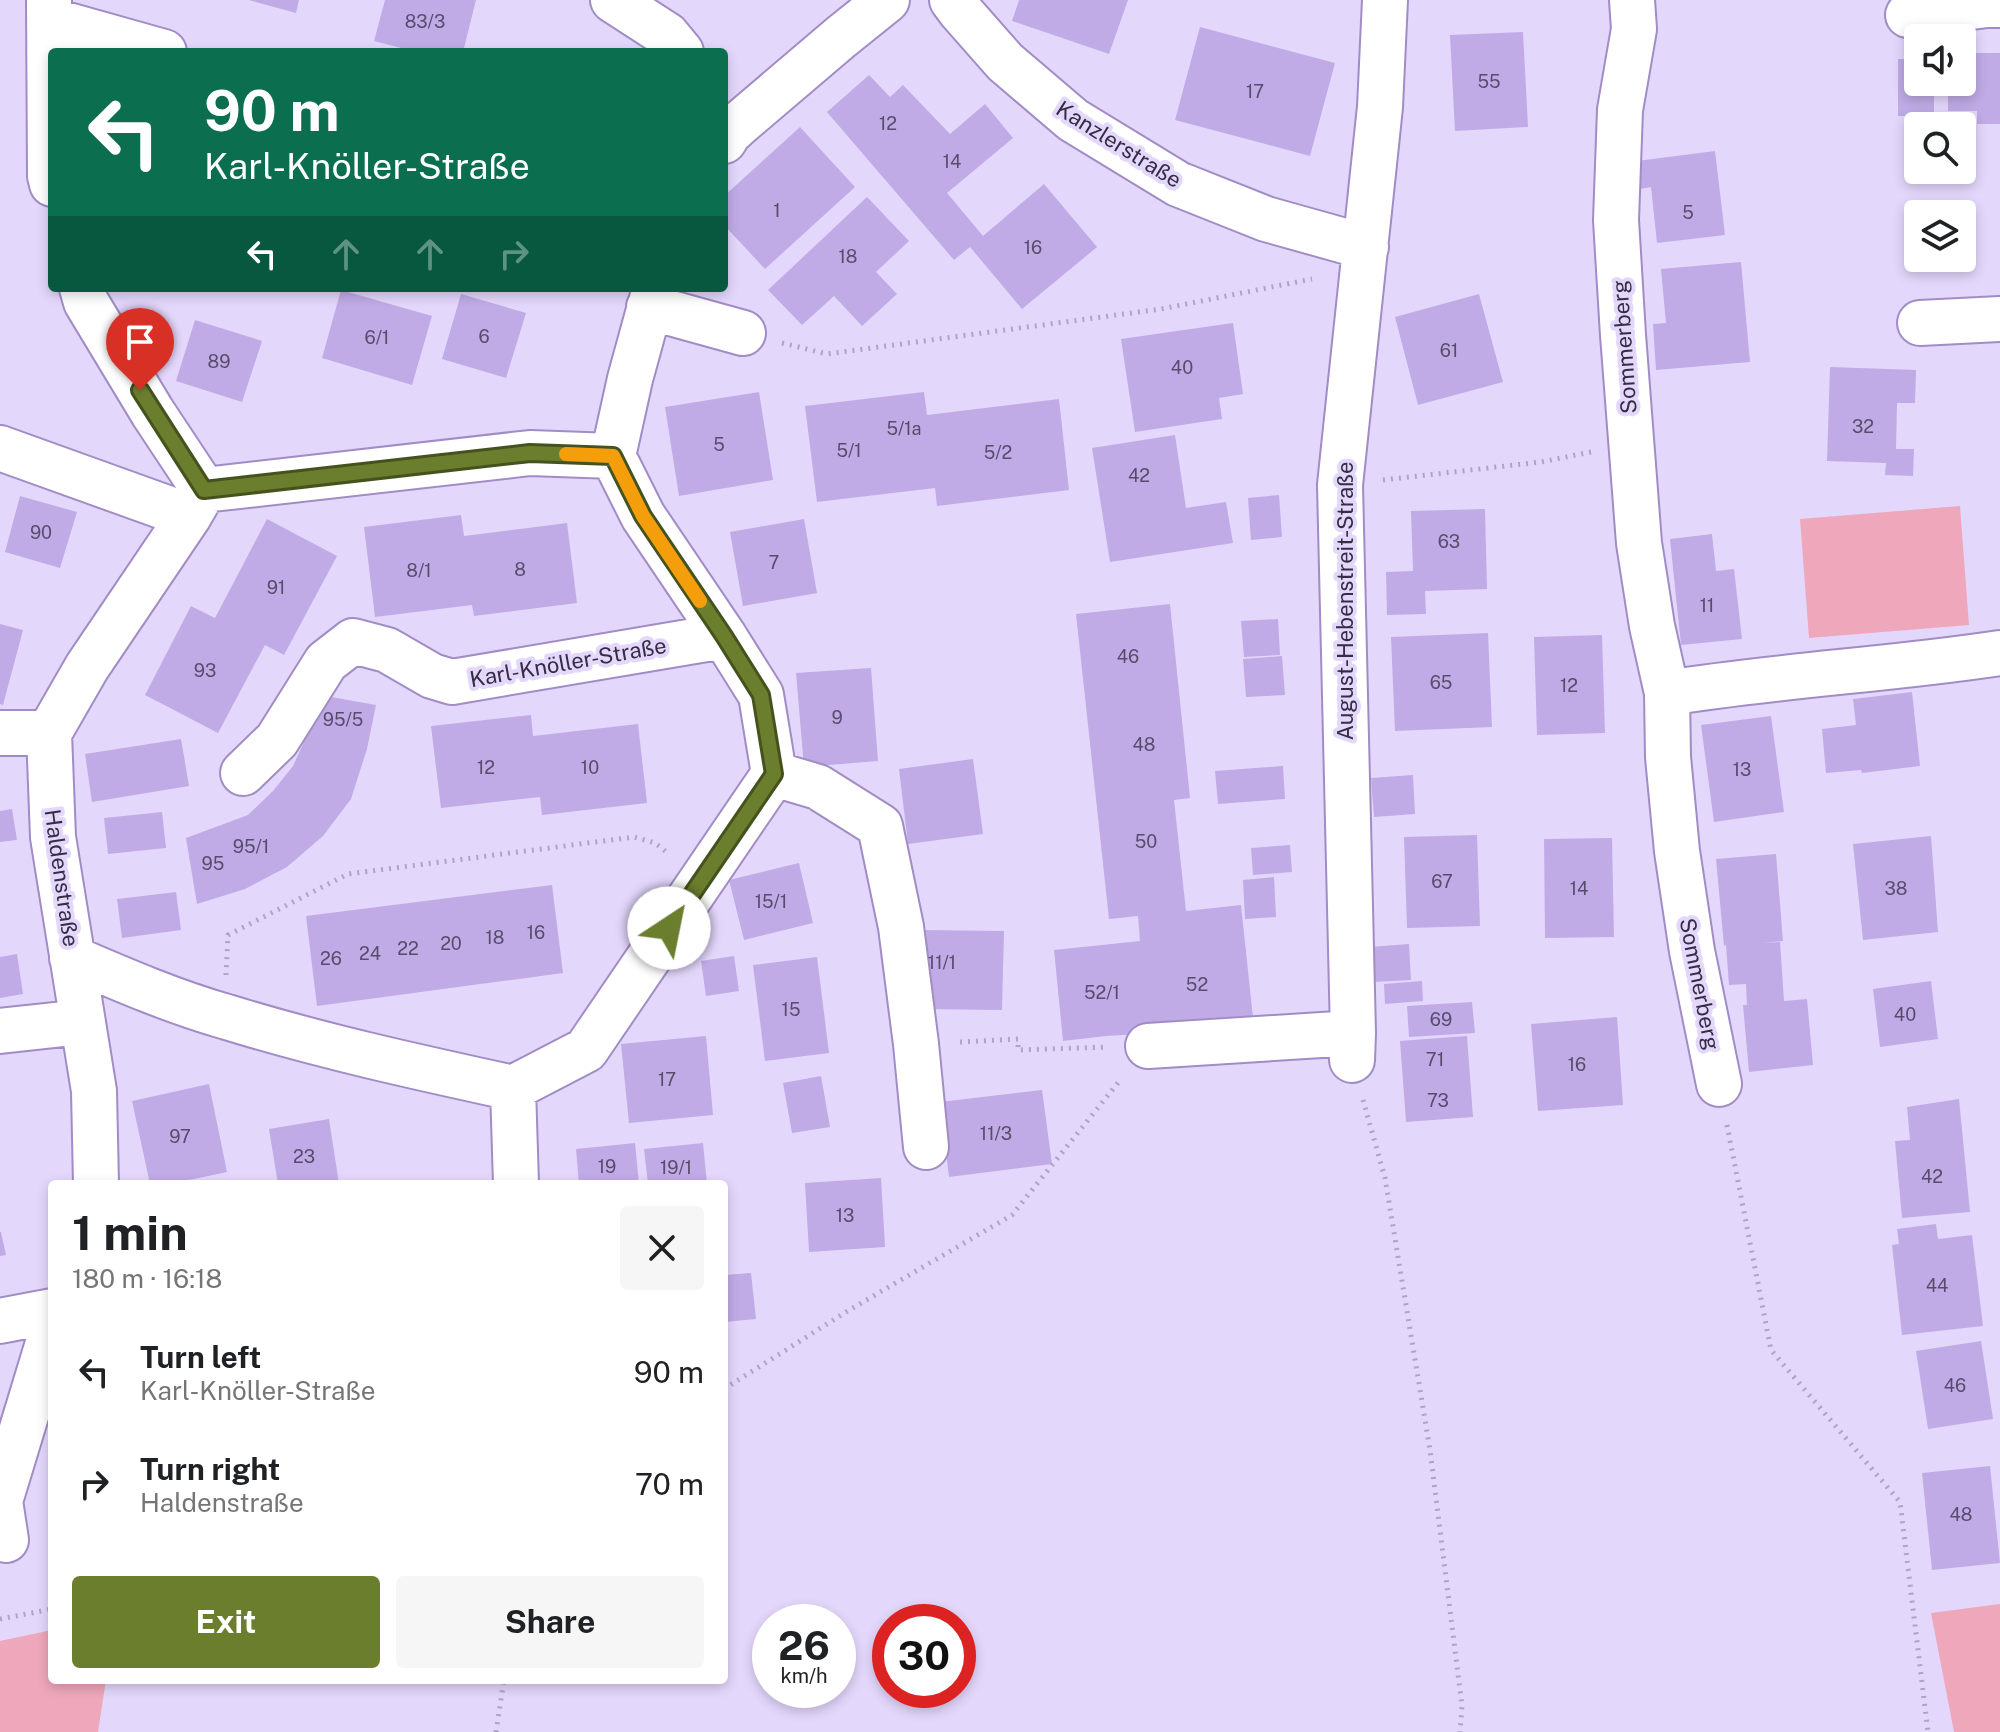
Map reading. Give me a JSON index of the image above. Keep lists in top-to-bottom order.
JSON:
{
  "streets": {
    "street": [
      "Kanzlerstraße",
      "Sommerberg",
      "August-Hebenstreit-Straße",
      "Karl-Knöller-Straße",
      "Haldenstraße"
    ]
  },
  "crossings": [
    ["Kanzlerstraße", "August-Hebenstreit-Straße"]
  ],
  "house_numbers": [
    "83/3",
    "55",
    "17",
    "12",
    "14",
    "1",
    "5",
    "16",
    "18",
    "6",
    "6/1",
    "61",
    "89",
    "40",
    "32",
    "5/1a",
    "5",
    "5/1",
    "5/2",
    "42",
    "90",
    "63",
    "7",
    "8",
    "8/1",
    "91",
    "11",
    "46",
    "93",
    "65",
    "12",
    "9",
    "95/5",
    "48",
    "12",
    "10",
    "13",
    "50",
    "95/1",
    "95",
    "67",
    "14",
    "38",
    "15/1",
    "16",
    "18",
    "20",
    "22",
    "24",
    "26",
    "11/1",
    "52",
    "52/1",
    "15",
    "40",
    "69",
    "71",
    "16",
    "17",
    "73",
    "11/3",
    "97",
    "23",
    "19",
    "19/1",
    "42",
    "13",
    "44",
    "46",
    "48"
  ],
  "page": {
    "turn": ["90 m", "Karl-Knöller-Straße"],
    "heading": ["1 min", "180 m · 16:18"],
    "list": [
      {
        "name": "Turn left",
        "note": "Karl-Knöller-Straße",
        "value": "90 m"
      },
      {
        "name": "Turn right",
        "note": "Haldenstraße",
        "value": "70 m"
      }
    ],
    "buttons": ["Exit", "Share"],
    "speed": "26 km/h",
    "limit": "30"
  }
}
